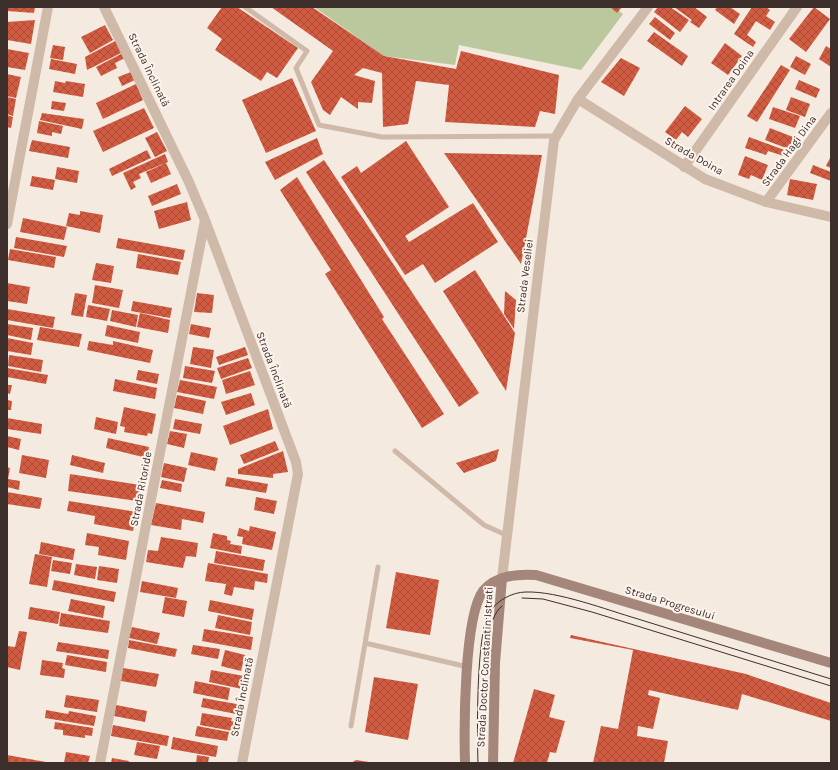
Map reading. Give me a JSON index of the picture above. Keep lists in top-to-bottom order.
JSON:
{
  "streets": {
    "main road": ["Strada Progresului", "Strada Doctor Constantin Istrati"],
    "street": [
      "Strada Înclinată",
      "Intrarea Doina",
      "Strada Hagi Dina",
      "Strada Doina",
      "Strada Veseliei",
      "Strada Ritoride"
    ]
  },
  "crossings": [
    ["Strada Înclinată", "Strada Ritoride"],
    ["Intrarea Doina", "Strada Doina"],
    ["Strada Hagi Dina", "Strada Doina"],
    ["Strada Doina", "Strada Veseliei"],
    ["Strada Veseliei", "Strada Progresului"],
    ["Strada Veseliei", "Strada Doctor Constantin Istrati"],
    ["Strada Progresului", "Strada Doctor Constantin Istrati"]
  ]
}
